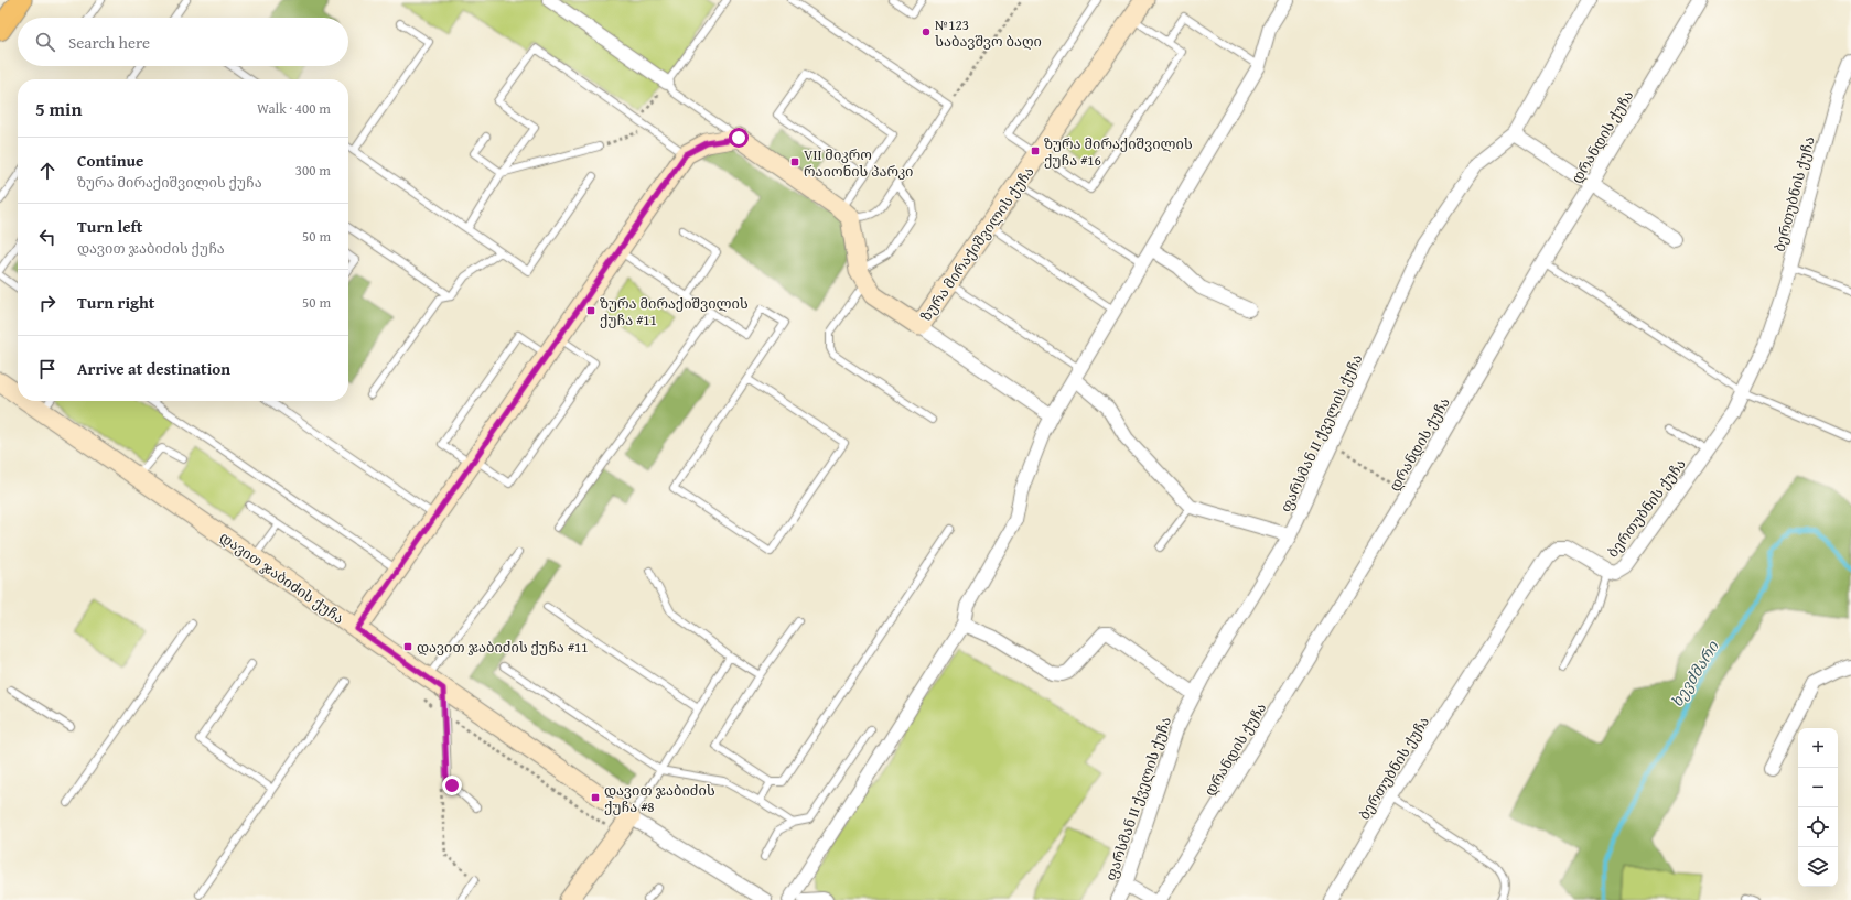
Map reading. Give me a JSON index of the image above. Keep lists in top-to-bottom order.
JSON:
{
  "streets": {
    "street": [
      "დრანდის ქუჩა",
      "ბერთუბნის ქუჩა",
      "ზურა მირაქიშვილის ქუჩა",
      "ფარსმან II ქველის ქუჩა",
      "დავით ჯაბიძის ქუჩა"
    ]
  },
  "water": ["ხევძმარი"],
  "places": {
    "other": ["№123 საბავშვო ბაღი"],
    "transit": [
      "ზურა მირაქიშვილის ქუჩა #16",
      "VII მიკრო რაიონის პარკი",
      "ზურა მირაქიშვილის ქუჩა #11",
      "დავით ჯაბიძის ქუჩა #11",
      "დავით ჯაბიძის ქუჩა #8"
    ]
  },
  "page": {
    "search": "Search here",
    "heading": ["5 min", "Walk · 400 m"],
    "list": [
      ["Continue", "ზურა მირაქიშვილის ქუჩა", "300 m"],
      ["Turn left", "დავით ჯაბიძის ქუჩა", "50 m"],
      ["Turn right", "50 m"],
      "Arrive at destination"
    ],
    "map_buttons": ["+", "−"]
  }
}
